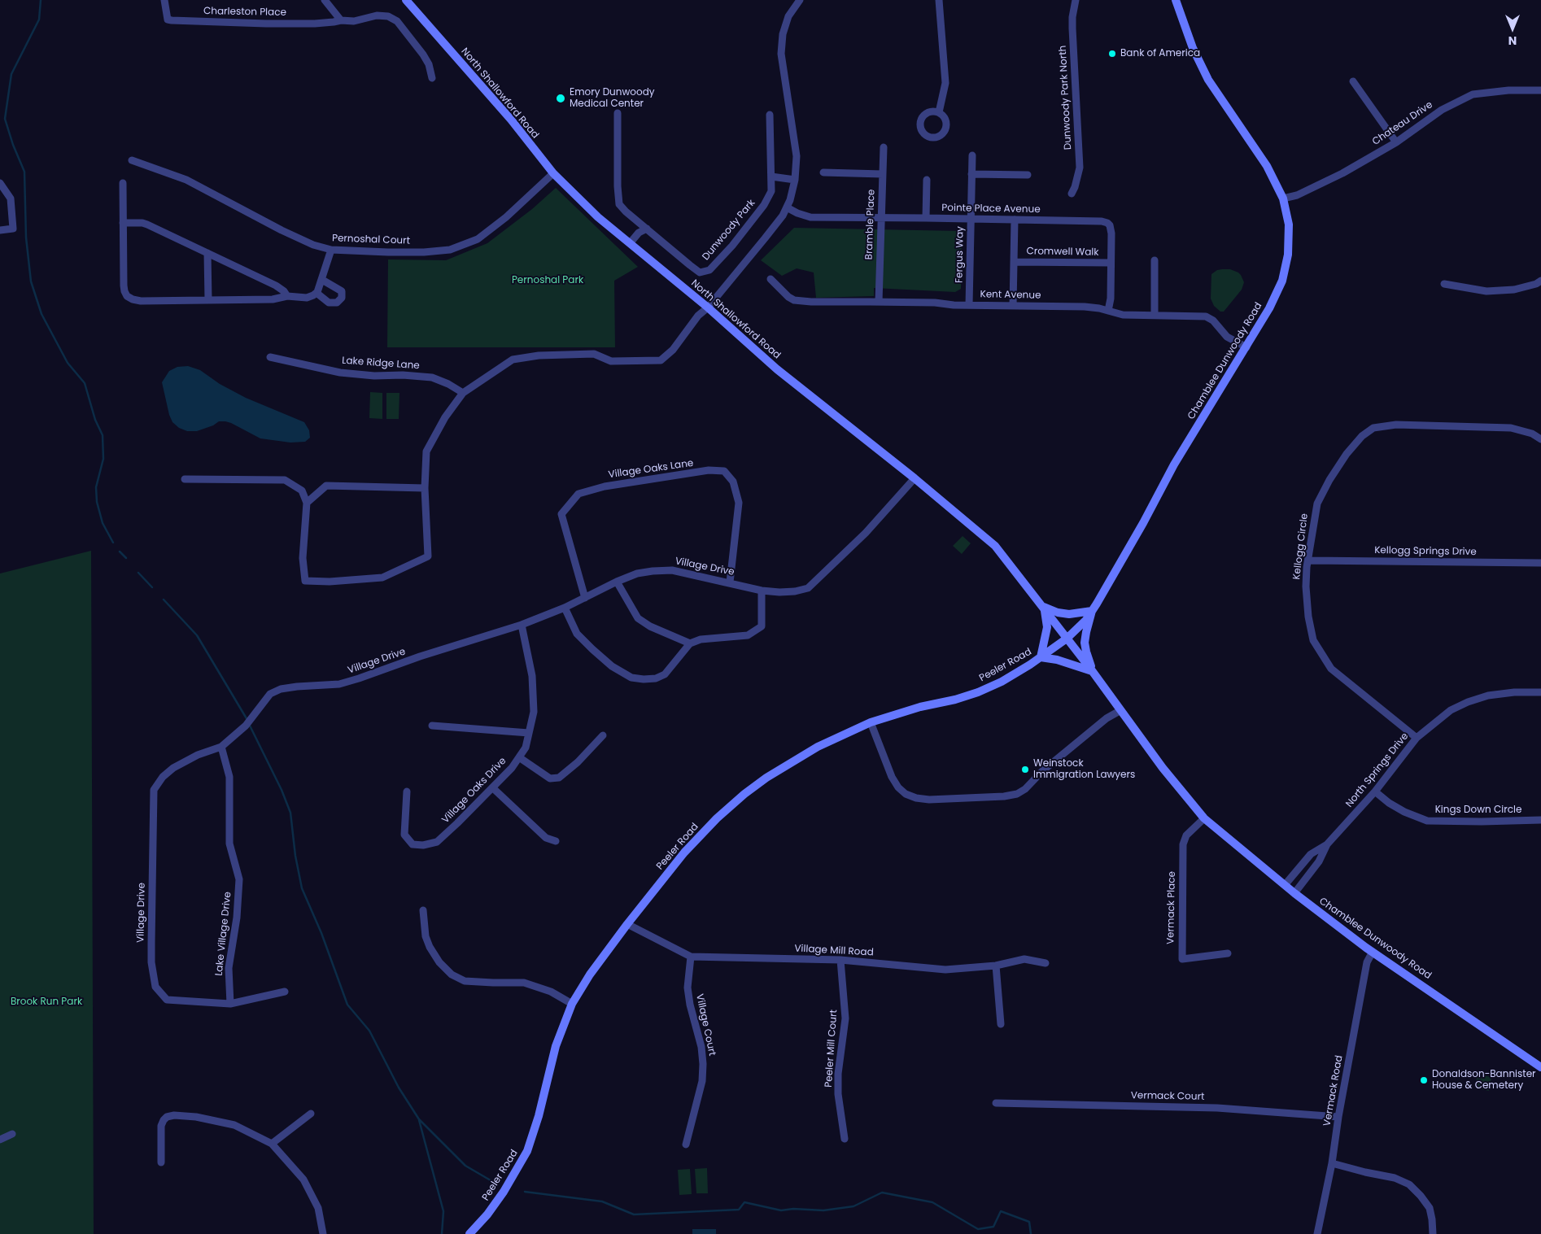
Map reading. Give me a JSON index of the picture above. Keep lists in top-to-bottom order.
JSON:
{
  "streets": {
    "street": [
      "Charleston Place",
      "North Shallowford Road",
      "Dunwoody Park North",
      "Chateau Drive",
      "Pointe Place Avenue",
      "Bramble Place",
      "Dunwoody Park",
      "Pernoshal Court",
      "Cromwell Walk",
      "Fergus Way",
      "Kent Avenue",
      "Chamblee Dunwoody Road",
      "Lake Ridge Lane",
      "Village Oaks Lane",
      "Kellogg Circle",
      "Kellogg Springs Drive",
      "Village Drive",
      "Peeler Road",
      "North Springs Drive",
      "Village Oaks Drive",
      "Kings Down Circle",
      "Vermack Place",
      "Lake Village Drive",
      "Village Mill Road",
      "Village Court",
      "Peeler Mill Court",
      "Vermack Road",
      "Vermack Court"
    ]
  },
  "crossings": [
    ["North Shallowford Road", "Pernoshal Court"],
    ["North Shallowford Road", "Chamblee Dunwoody Road"],
    ["North Shallowford Road", "Village Drive"],
    ["North Shallowford Road", "Peeler Road"],
    ["Chateau Drive", "Chamblee Dunwoody Road"],
    ["Pointe Place Avenue", "Bramble Place"],
    ["Pointe Place Avenue", "Cromwell Walk"],
    ["Pointe Place Avenue", "Fergus Way"],
    ["Pointe Place Avenue", "Kent Avenue"],
    ["Bramble Place", "Kent Avenue"],
    ["Fergus Way", "Kent Avenue"],
    ["Kent Avenue", "Chamblee Dunwoody Road"],
    ["Chamblee Dunwoody Road", "Peeler Road"],
    ["Chamblee Dunwoody Road", "North Springs Drive"],
    ["Chamblee Dunwoody Road", "Vermack Place"],
    ["Chamblee Dunwoody Road", "Vermack Road"],
    ["Village Oaks Lane", "Village Drive"],
    ["Kellogg Circle", "Kellogg Springs Drive"],
    ["Kellogg Circle", "North Springs Drive"],
    ["Village Drive", "Village Oaks Drive"],
    ["Village Drive", "Lake Village Drive"],
    ["Peeler Road", "Village Mill Road"],
    ["North Springs Drive", "Kings Down Circle"],
    ["Village Mill Road", "Village Court"],
    ["Village Mill Road", "Peeler Mill Court"],
    ["Vermack Road", "Vermack Court"]
  ],
  "parks": ["Pernoshal Park", "Brook Run Park"],
  "places": [
    "Bank of America",
    "Emory Dunwoody Medical Center",
    "Weinstock Immigration Lawyers",
    "Donaldson-Bannister House & Cemetery"
  ],
  "north": "bottom"
}
